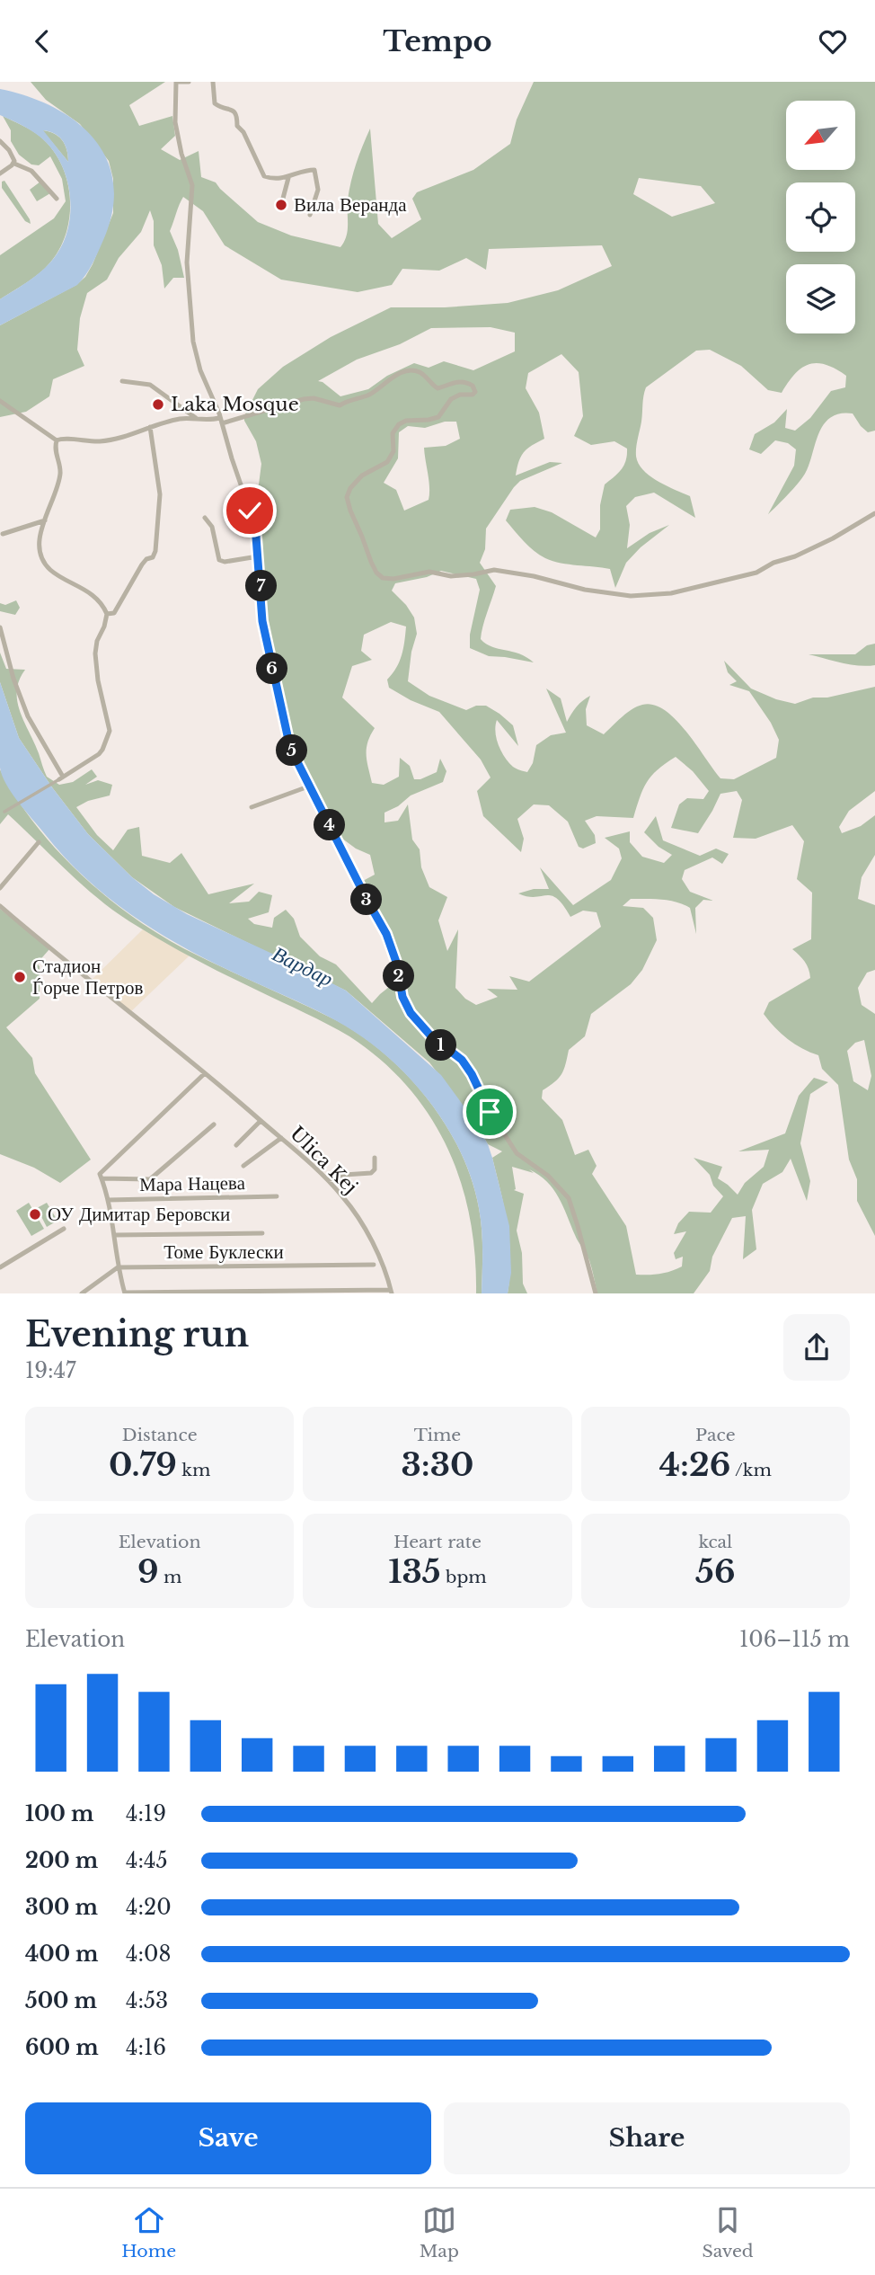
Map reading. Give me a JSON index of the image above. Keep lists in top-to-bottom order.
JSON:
{
  "streets": {
    "street": ["Ulica Kej", "Мара Нацева", "Томе Буклески"]
  },
  "water": ["Вардар"],
  "places": [
    "Вила Веранда",
    "Laka Mosque",
    "Стадион Ѓорче Петров",
    "ОУ Димитар Беровски"
  ],
  "north": "bottom left",
  "page": {
    "header": "Tempo",
    "pins": [
      "7",
      "6",
      "5",
      "4",
      "3",
      "2",
      "1"
    ],
    "heading": ["Evening run", "19:47"],
    "stats": [
      ["Distance", "0.79 km"],
      ["Time", "3:30"],
      ["Pace", "4:26 /km"],
      ["Elevation", "9 m"],
      ["Heart rate", "135 bpm"],
      ["kcal", "56"]
    ],
    "chart": ["Elevation", "106–115 m"],
    "list": [
      {
        "name": "100 m",
        "note": "4:19"
      },
      {
        "name": "200 m",
        "note": "4:45"
      },
      {
        "name": "300 m",
        "note": "4:20"
      },
      {
        "name": "400 m",
        "note": "4:08"
      },
      {
        "name": "500 m",
        "note": "4:53"
      },
      {
        "name": "600 m",
        "note": "4:16"
      }
    ],
    "buttons": ["Save", "Share"],
    "tabs": ["Home", "Map", "Saved"]
  }
}
